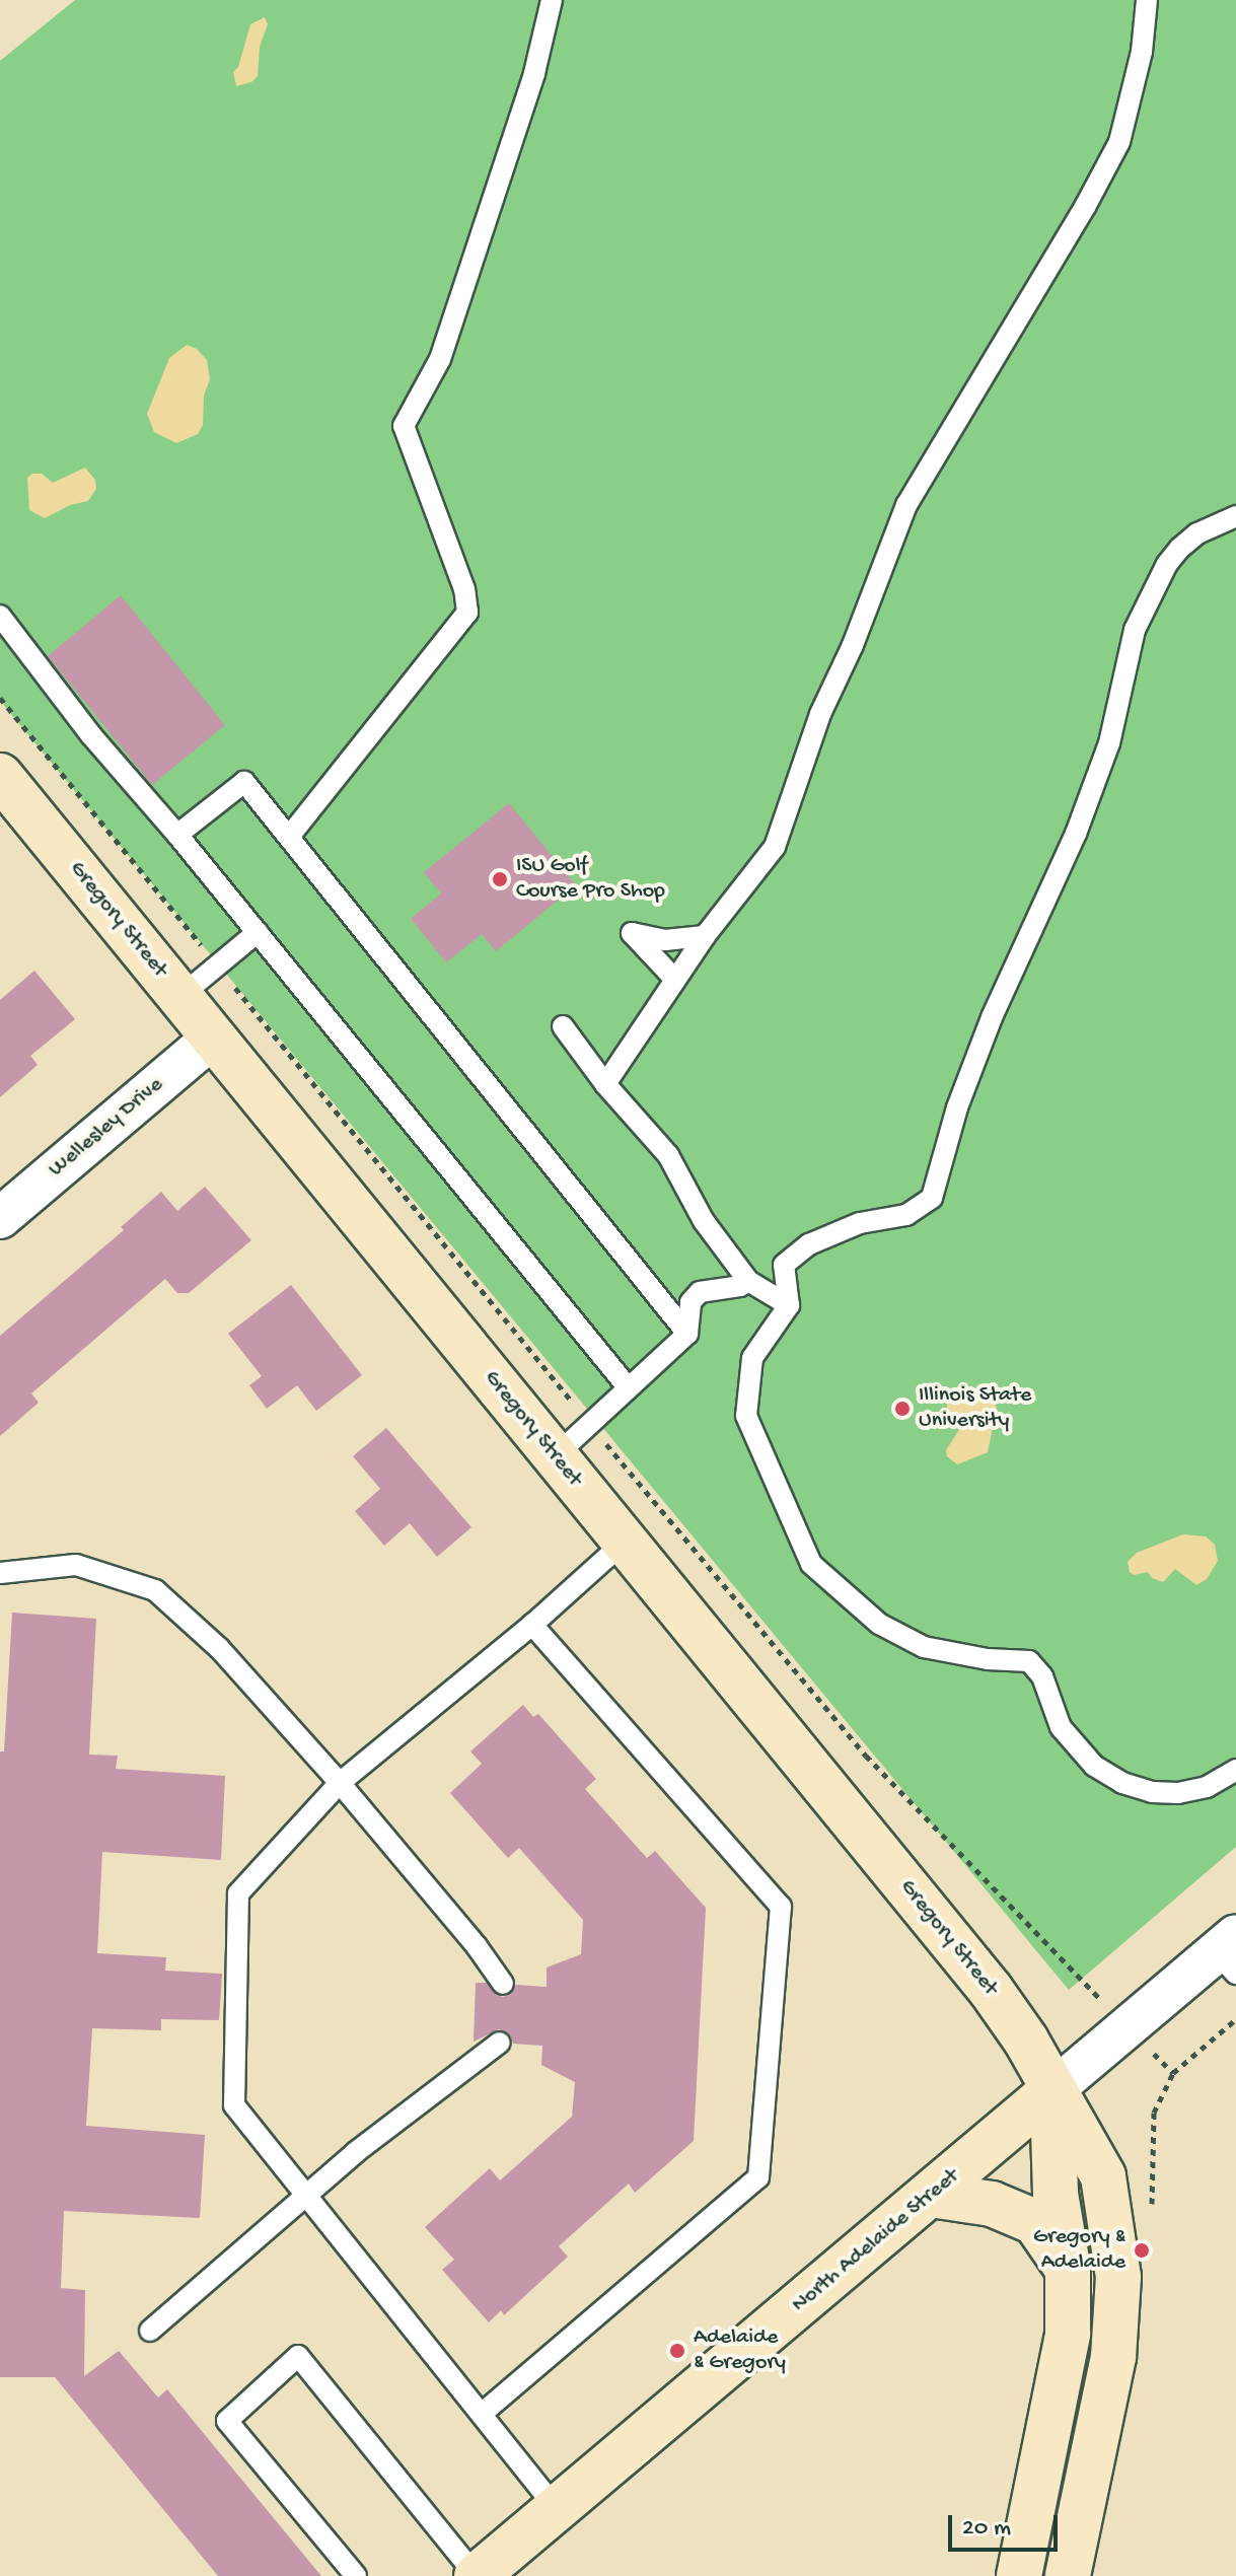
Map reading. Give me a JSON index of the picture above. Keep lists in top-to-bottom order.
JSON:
{
  "streets": {
    "main road": ["Gregory Street", "North Adelaide Street"],
    "street": ["Wellesley Drive"]
  },
  "crossings": [
    ["Gregory Street", "Wellesley Drive"],
    ["Gregory Street", "North Adelaide Street"]
  ],
  "places": [
    "ISU Golf Course Pro Shop",
    "Illinois State University",
    "Gregory & Adelaide",
    "Adelaide & Gregory"
  ],
  "scale_bar": "20 m"
}
